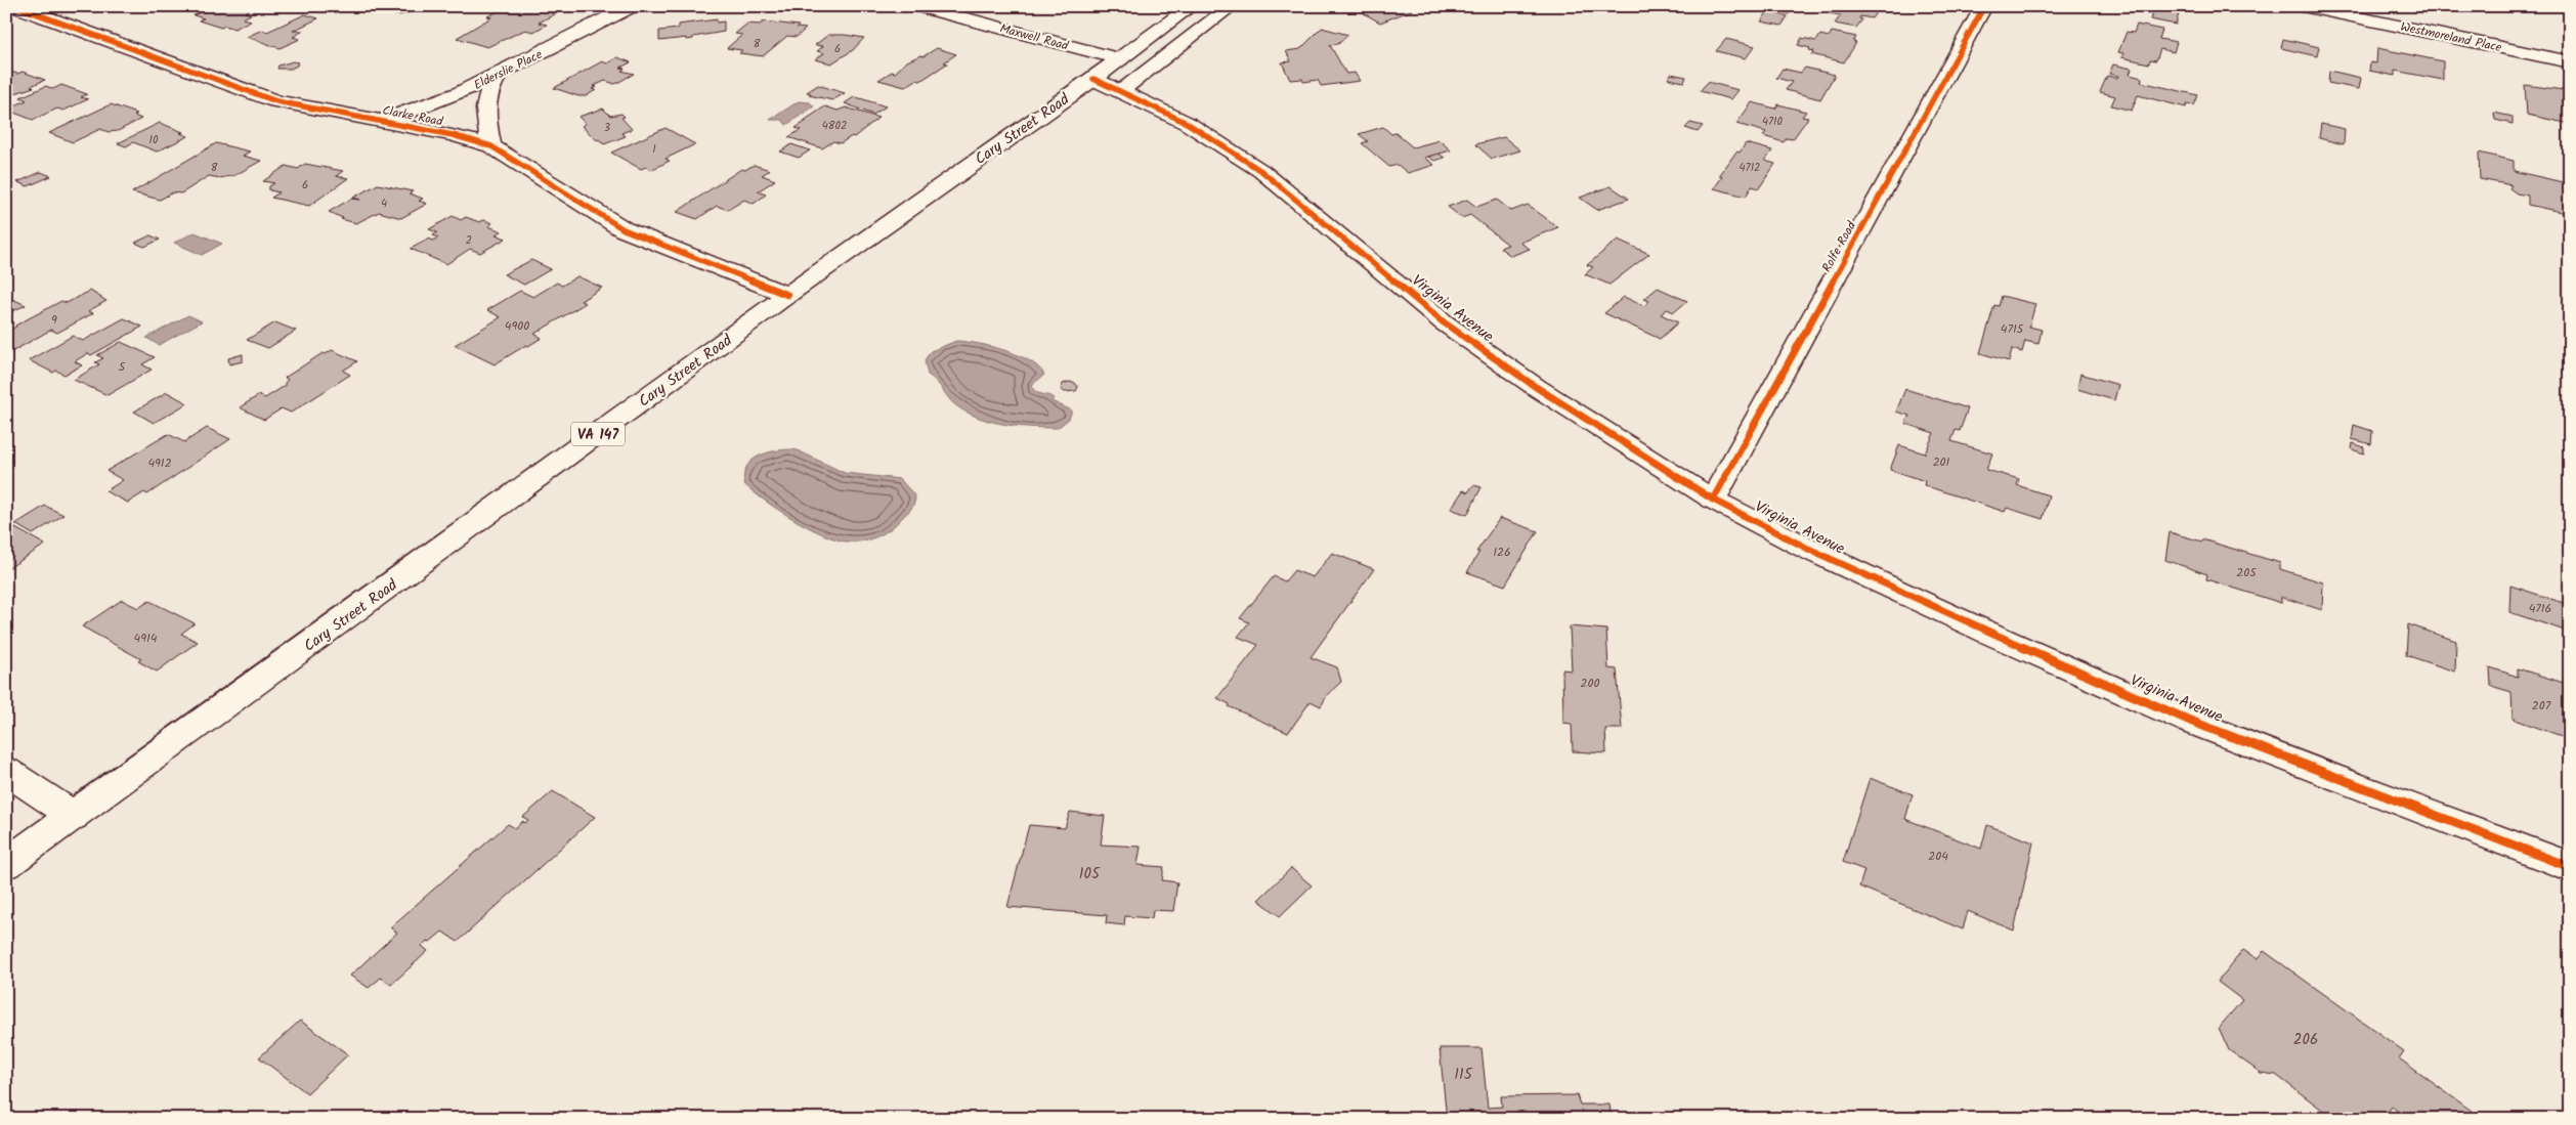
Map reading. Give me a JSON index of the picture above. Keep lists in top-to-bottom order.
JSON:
{
  "streets": {
    "street": [
      "Maxwell Road",
      "Westmoreland Place",
      "Elderslie Place",
      "Clarke Road",
      "Cary Street Road",
      "Rolfe Road",
      "Virginia Avenue",
      "VA 147"
    ]
  },
  "crossings": [
    ["Maxwell Road", "Cary Street Road"],
    ["Elderslie Place", "Clarke Road"],
    ["Clarke Road", "Cary Street Road"],
    ["Cary Street Road", "Virginia Avenue"],
    ["Rolfe Road", "Virginia Avenue"]
  ],
  "house_numbers": [
    "8",
    "6",
    "4710",
    "4802",
    "3",
    "10",
    "1",
    "8",
    "4712",
    "6",
    "4",
    "2",
    "9",
    "4900",
    "4715",
    "5",
    "201",
    "4912",
    "126",
    "205",
    "4716",
    "4914",
    "200",
    "207",
    "204",
    "105",
    "206",
    "115"
  ]
}
